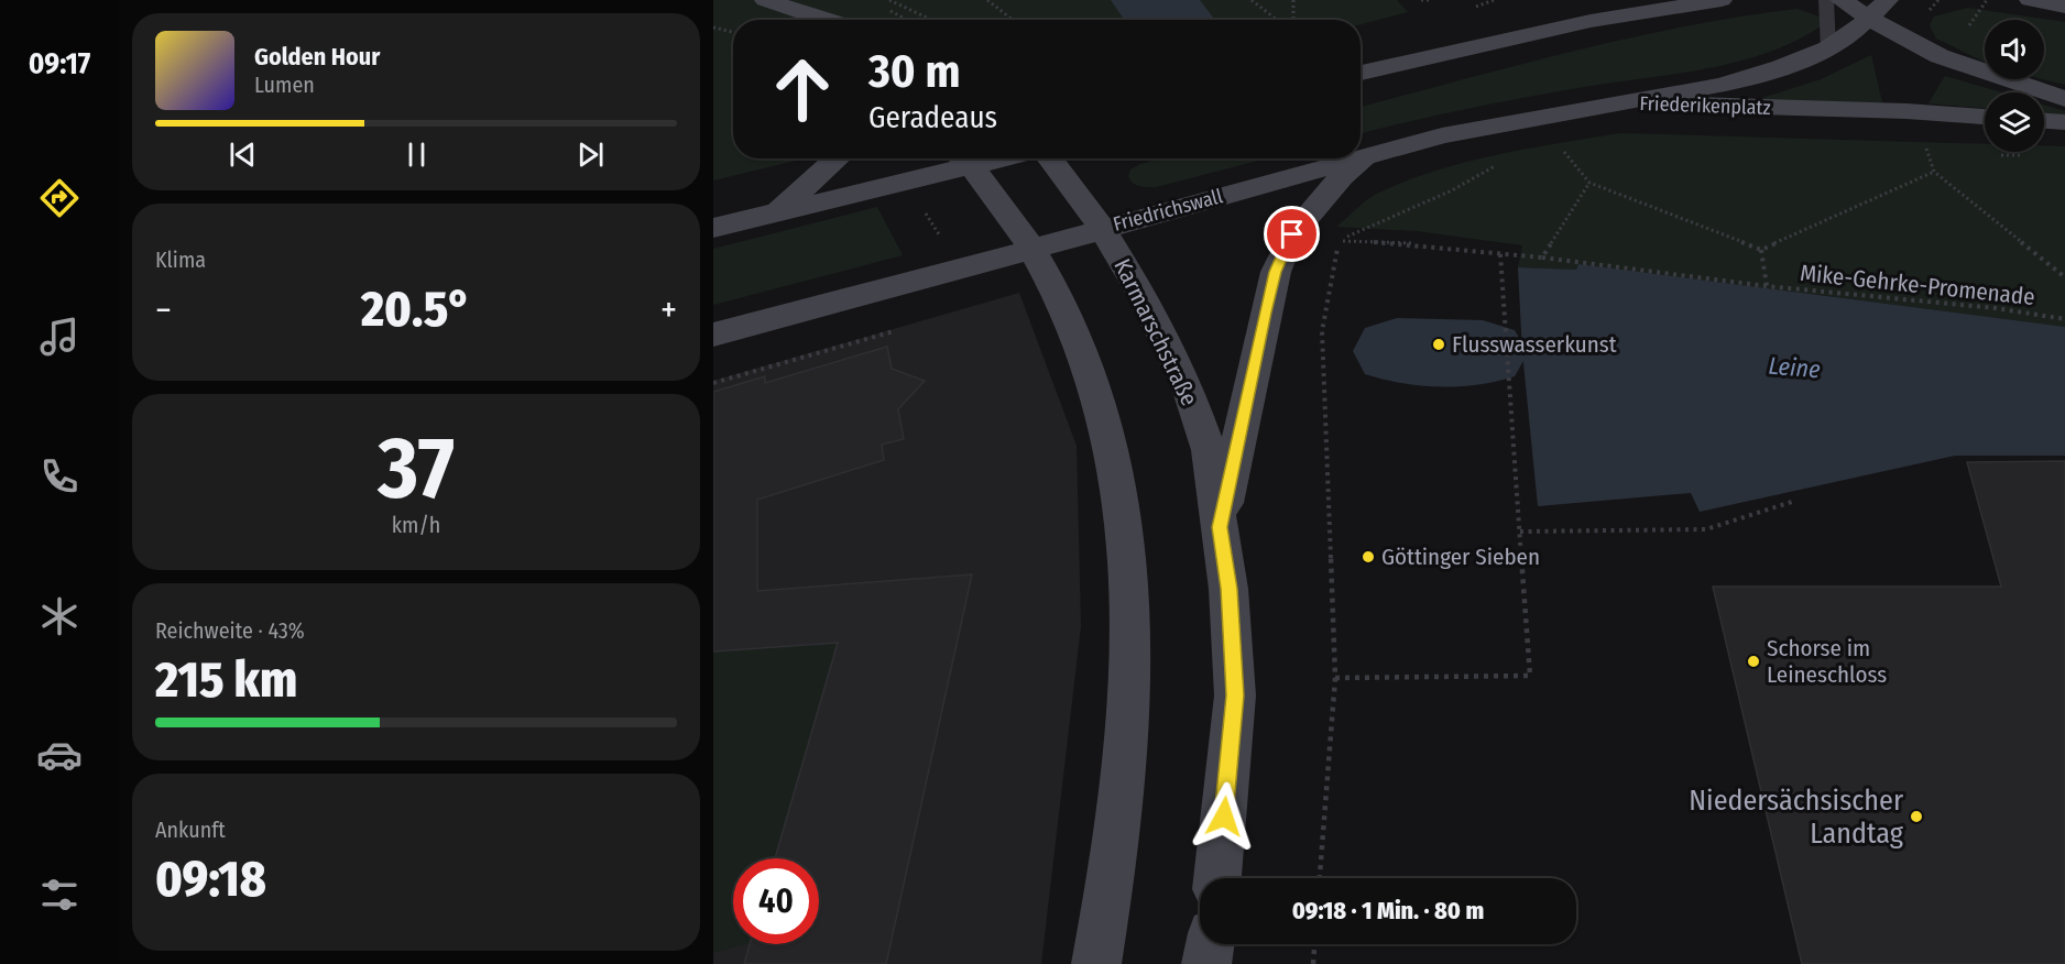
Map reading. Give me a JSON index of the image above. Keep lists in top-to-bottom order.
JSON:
{
  "streets": {
    "main road": ["Friederikenplatz", "Friedrichswall", "Karmarschstraße"],
    "path": ["Mike-Gehrke-Promenade"]
  },
  "crossings": [
    ["Friederikenplatz", "Friedrichswall"],
    ["Friedrichswall", "Karmarschstraße"]
  ],
  "water": ["Leine"],
  "places": [
    "Flusswasserkunst",
    "Göttinger Sieben",
    "Schorse im Leineschloss",
    "Niedersächsischer Landtag"
  ],
  "page": {
    "tabs": "09:17",
    "turn": ["30 m", "Geradeaus"],
    "song": ["Golden Hour", "Lumen"],
    "tile": [
      "Klima",
      ["37", "km/h"],
      ["Reichweite · 43%", "215 km"],
      ["Ankunft", "09:18"]
    ],
    "heat": ["−", "20.5°", "+"],
    "limit": "40",
    "trip": "09:18 · 1 Min. · 80 m"
  }
}
